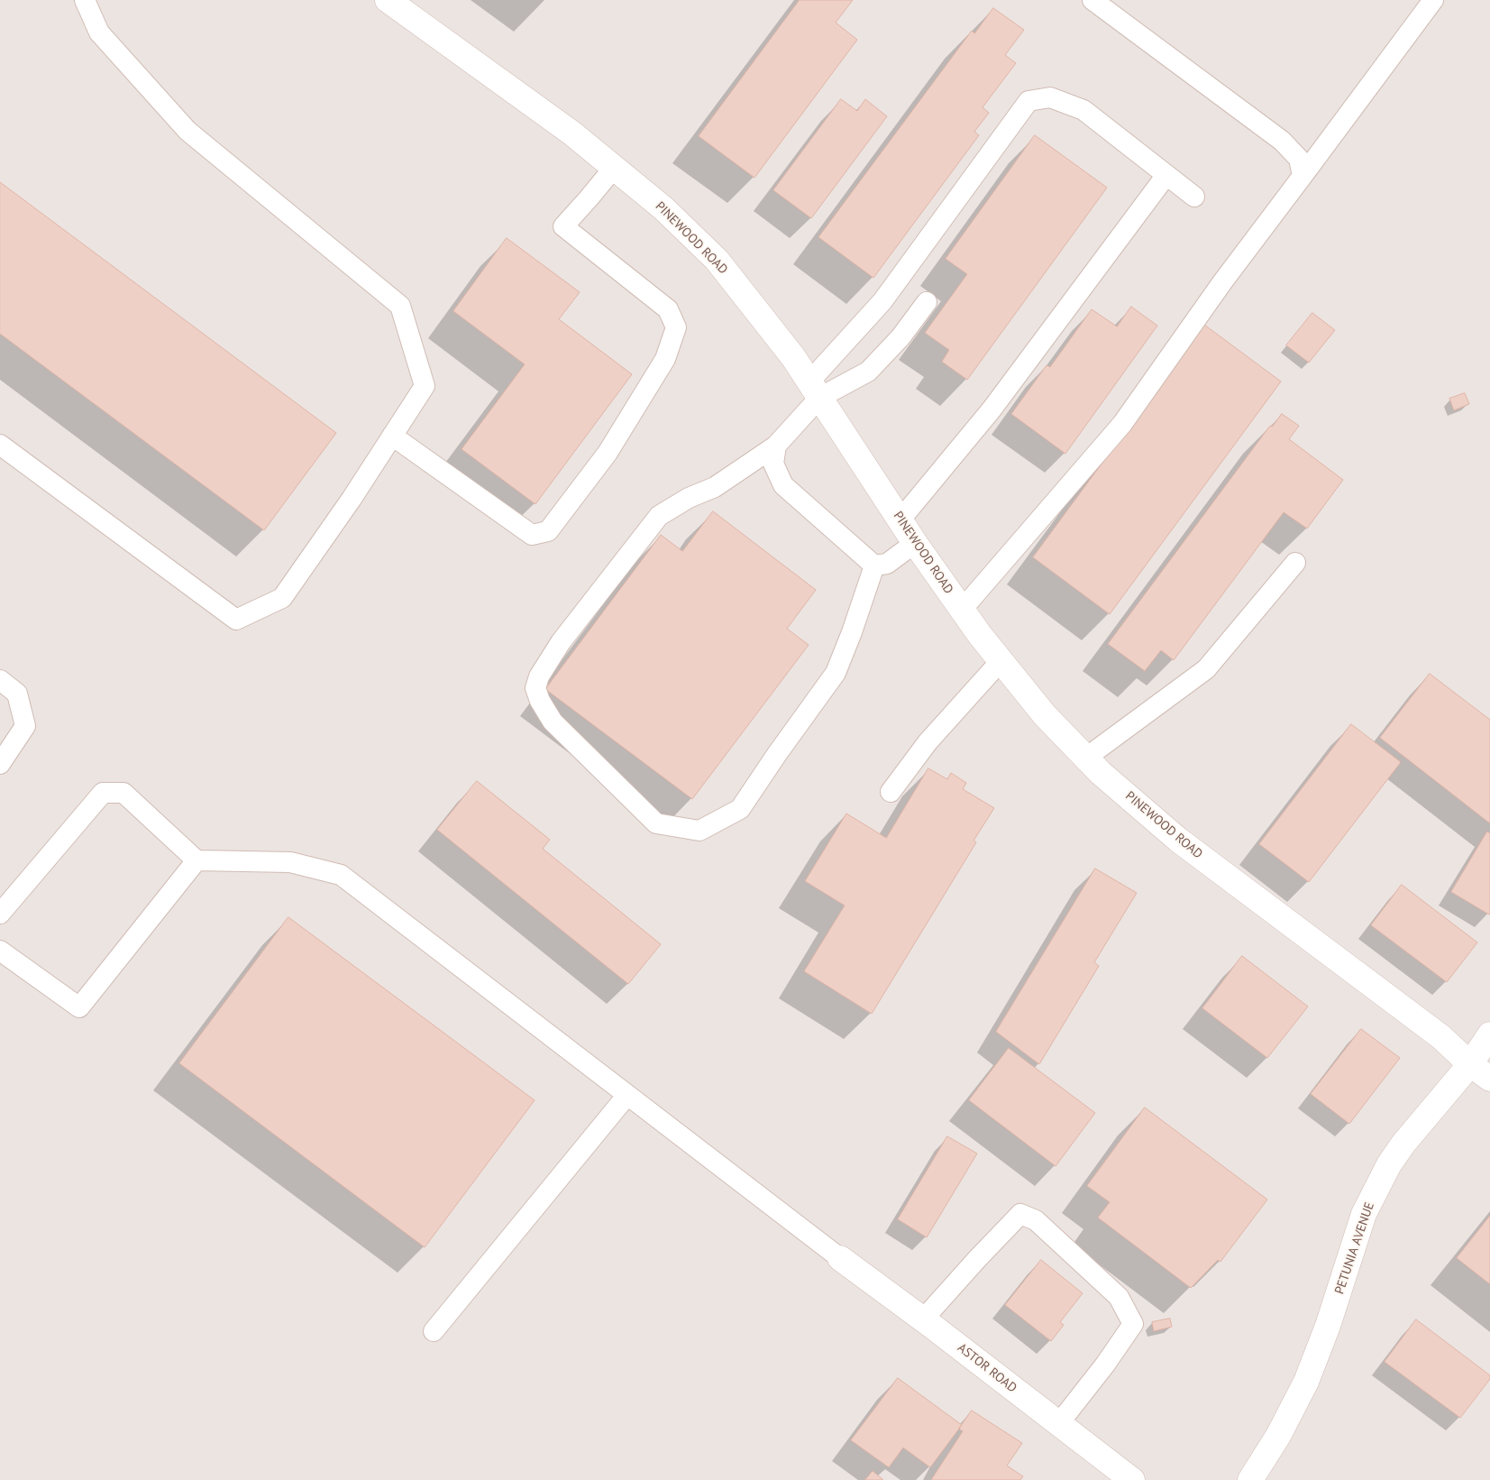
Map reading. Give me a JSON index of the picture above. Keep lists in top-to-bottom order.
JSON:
{
  "streets": {
    "street": ["PINEWOOD ROAD", "PETUNIA AVENUE", "ASTOR ROAD"]
  },
  "crossings": [
    ["PINEWOOD ROAD", "PETUNIA AVENUE"]
  ]
}
